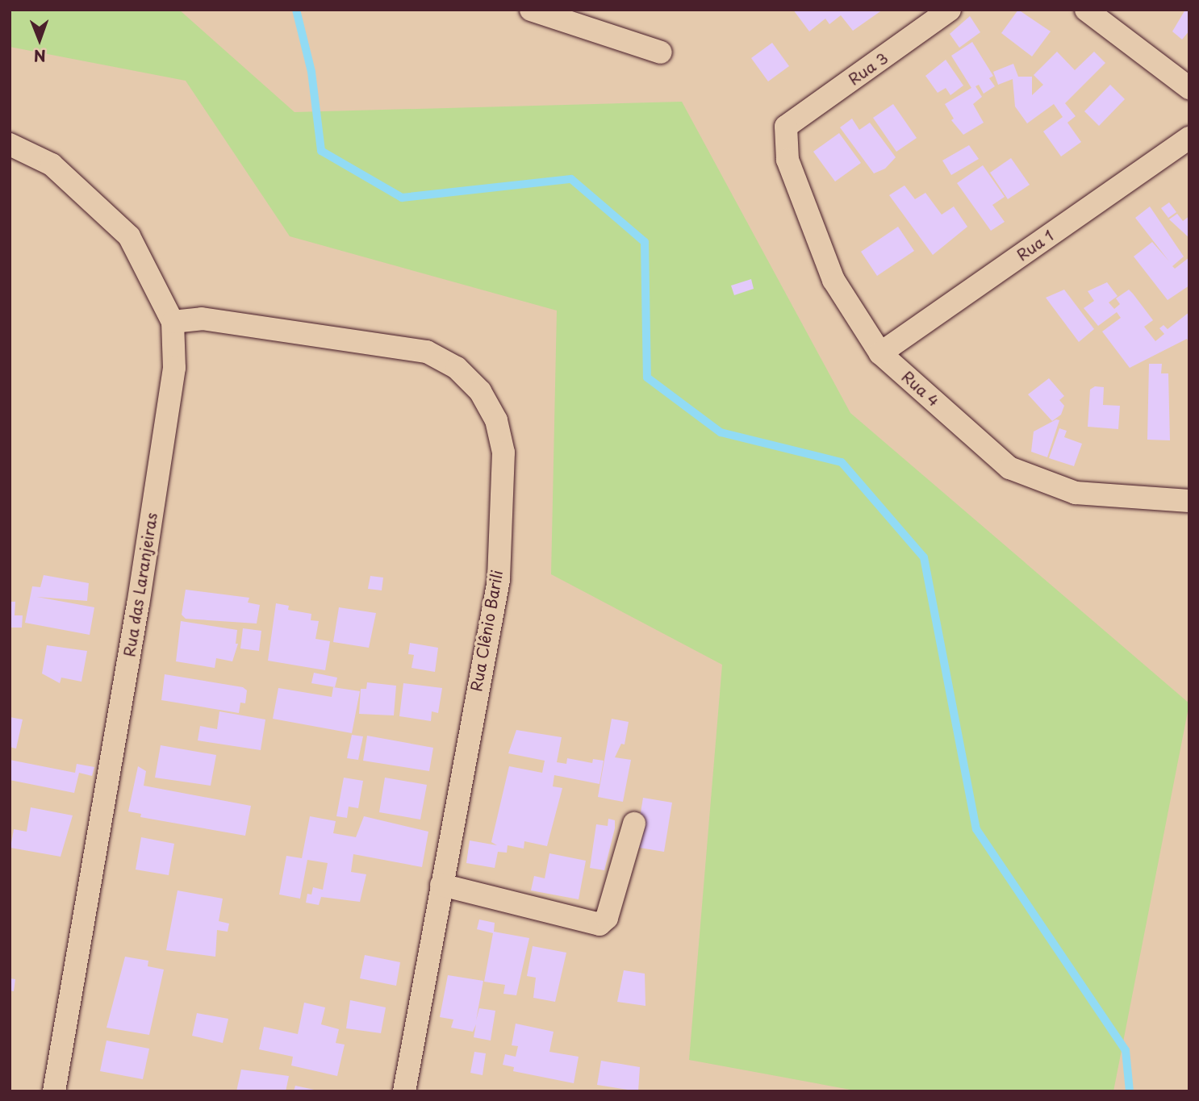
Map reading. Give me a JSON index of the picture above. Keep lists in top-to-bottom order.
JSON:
{
  "streets": {
    "street": [
      "Rua 3",
      "Rua 1",
      "Rua 4",
      "Rua das Laranjeiras",
      "Rua Clênio Barili"
    ]
  },
  "crossings": [
    ["Rua 3", "Rua 4"],
    ["Rua 1", "Rua 4"],
    ["Rua das Laranjeiras", "Rua Clênio Barili"]
  ],
  "north": "bottom"
}
